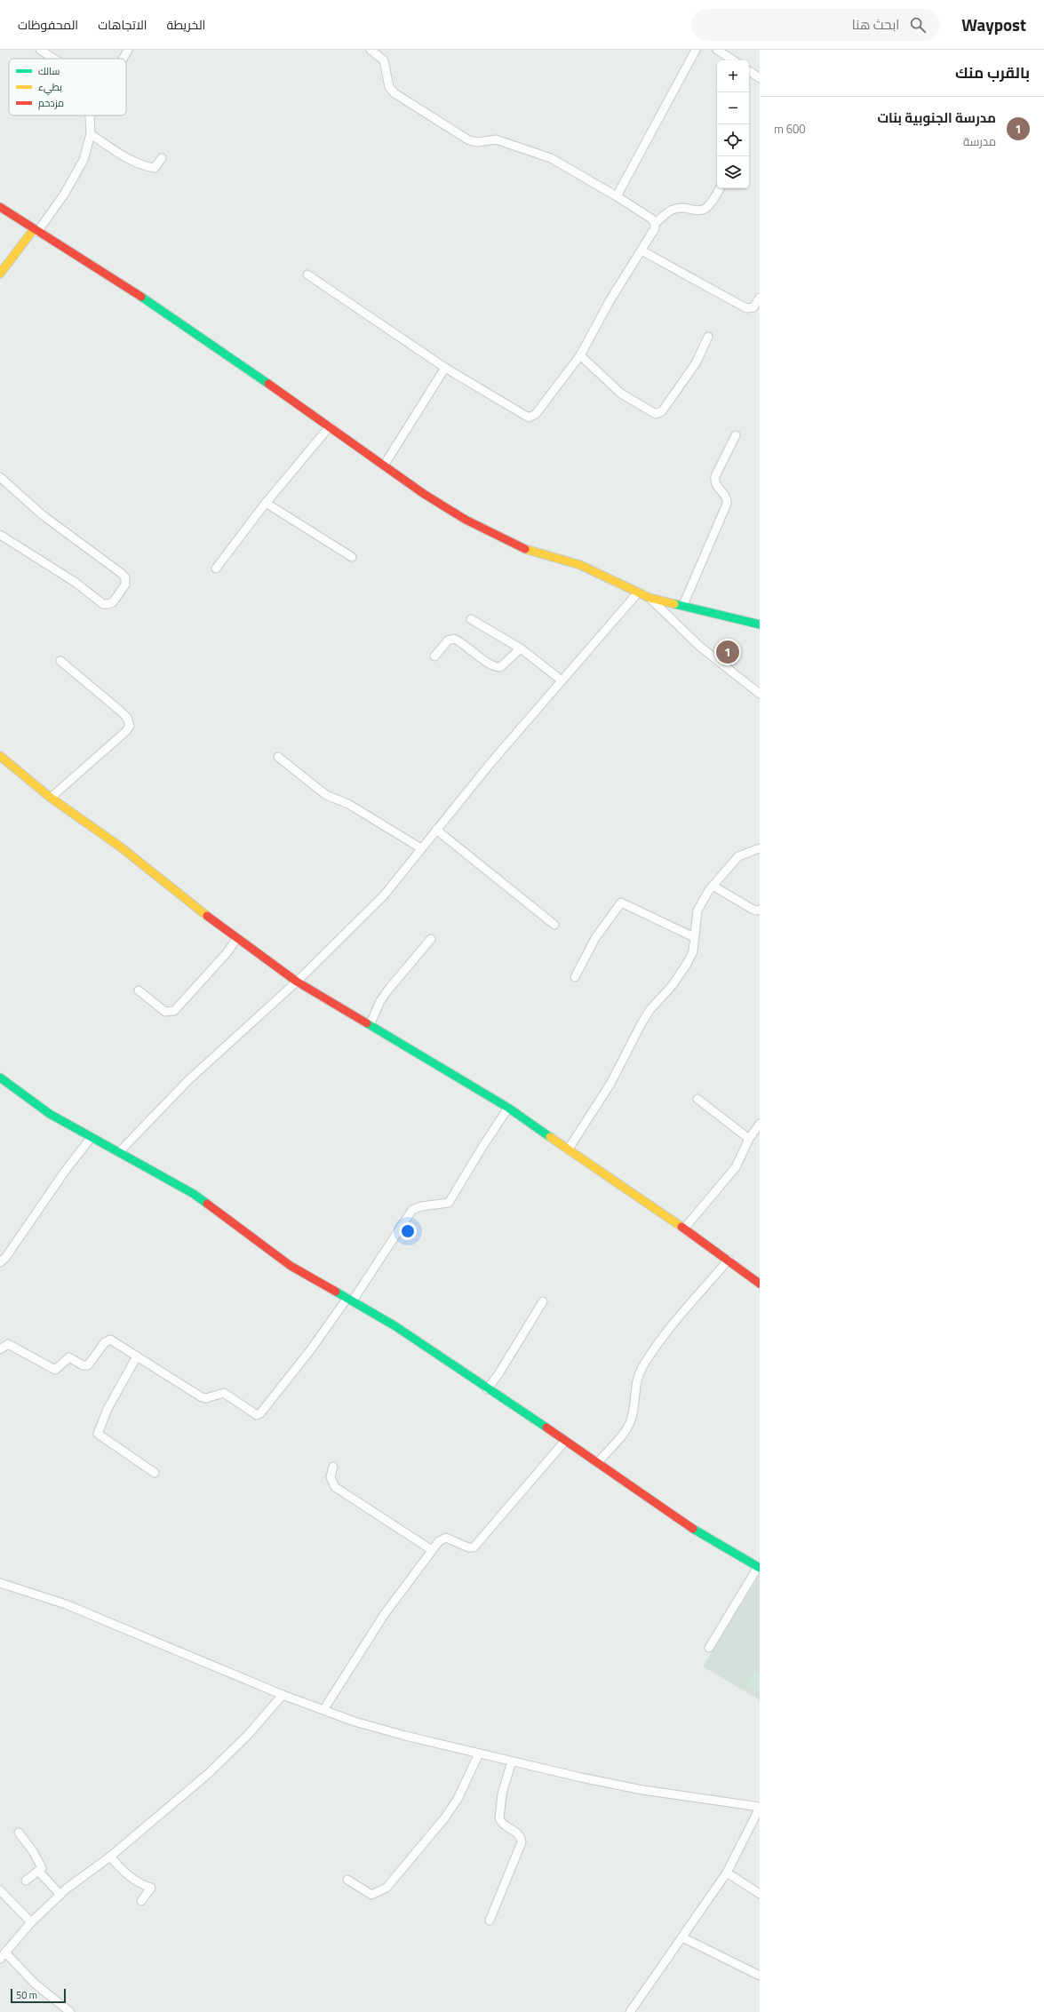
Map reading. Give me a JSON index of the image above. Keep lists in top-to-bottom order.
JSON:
{
  "legend": ["سالك", "بطيء", "مزدحم"],
  "scale_bar": "50 m",
  "page": {
    "header": "Waypost",
    "search": "ابحث هنا",
    "nav": ["الخريطة", "الاتجاهات", "المحفوظات"],
    "heading": "بالقرب منك",
    "map_buttons": ["+", "−"],
    "list": [
      {
        "mark": "1",
        "name": "مدرسة الجنوبية بنات",
        "note": "مدرسة",
        "value": "600 m"
      }
    ],
    "pins": "1",
    "scale": "50 m"
  }
}
